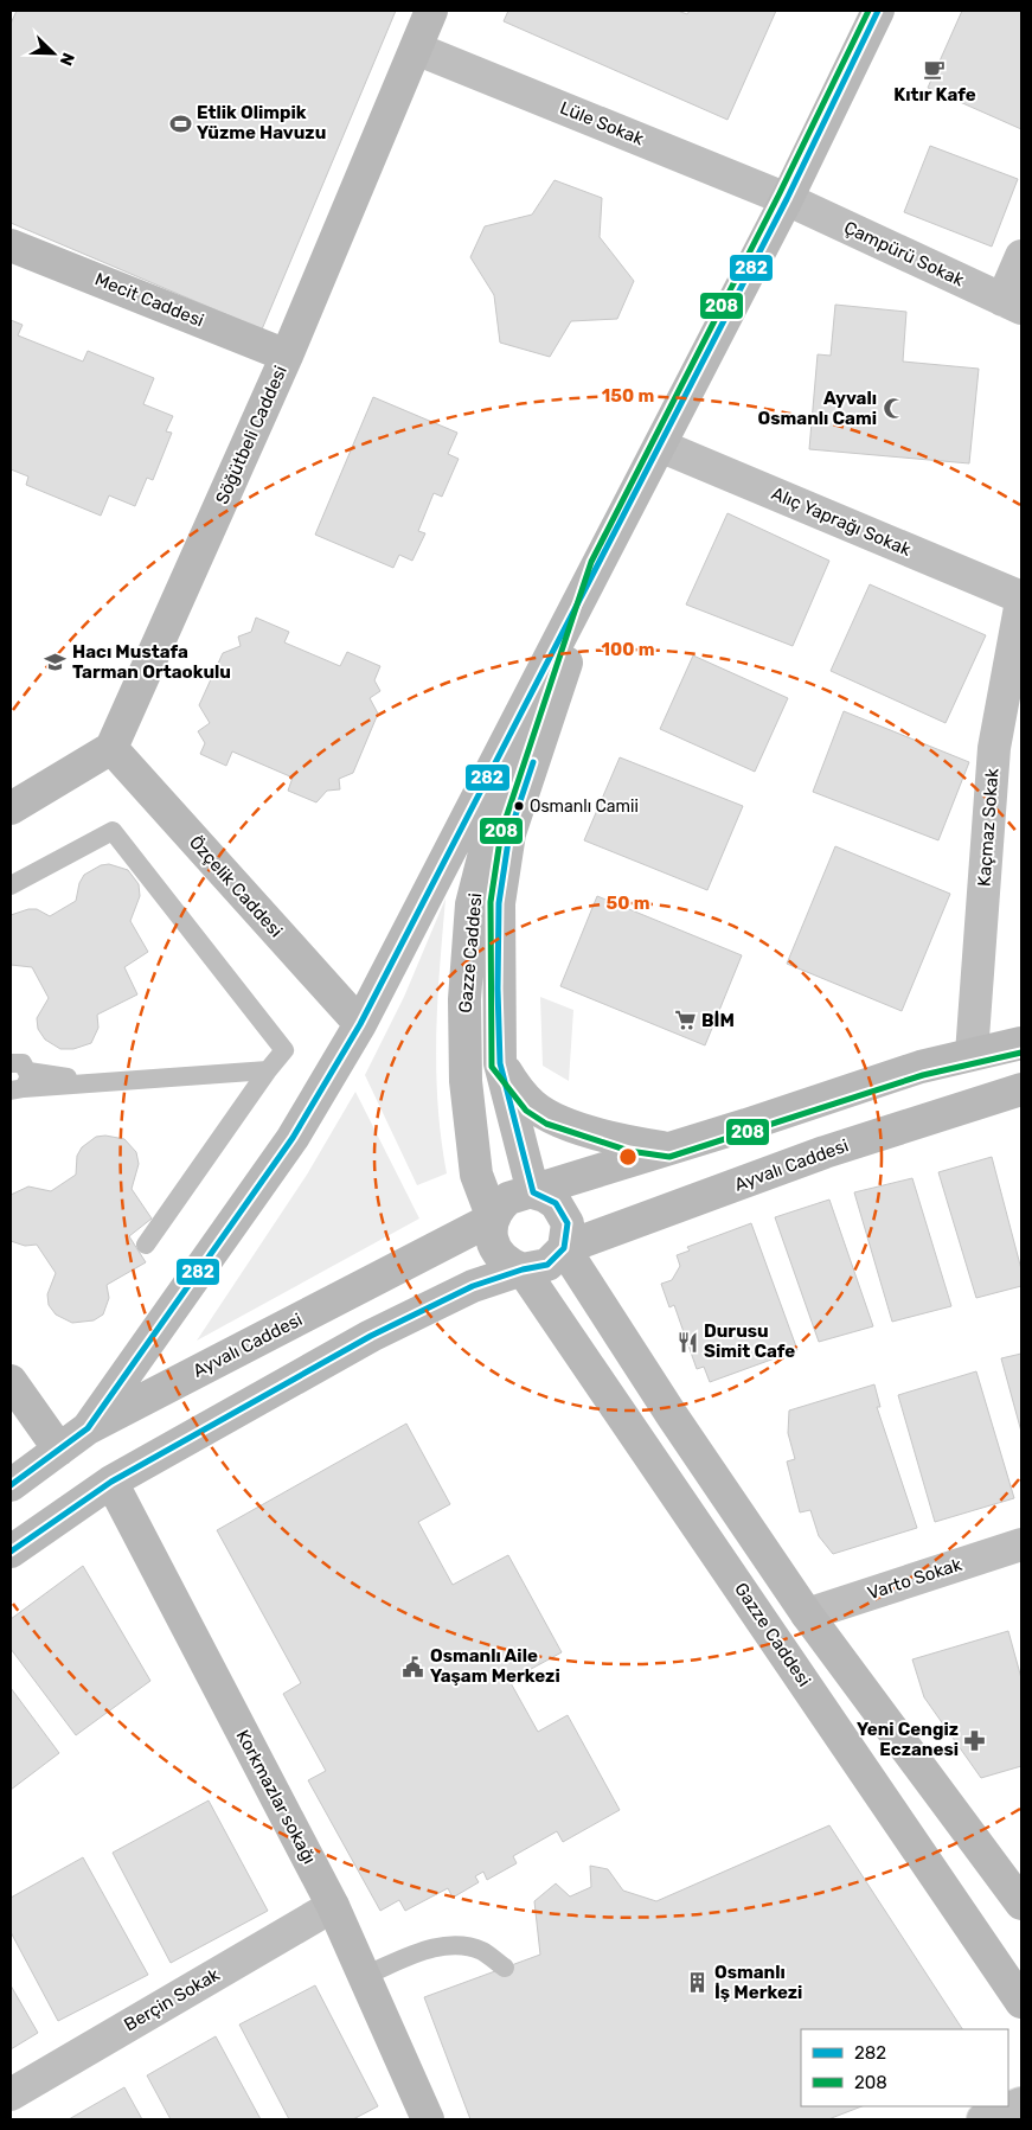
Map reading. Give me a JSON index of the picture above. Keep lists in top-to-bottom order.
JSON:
{
  "streets": {
    "main road": [
      "Mecit Caddesi",
      "Söğütbeli Caddesi",
      "Özçelik Caddesi",
      "Gazze Caddesi",
      "Ayvalı Caddesi",
      "Korkmazlar sokağı"
    ],
    "street": [
      "Lüle Sokak",
      "Çampürü Sokak",
      "Alıç Yaprağı Sokak",
      "Kaçmaz Sokak",
      "Varto Sokak",
      "Berçin Sokak"
    ]
  },
  "crossings": [
    ["Lüle Sokak", "Çampürü Sokak"],
    ["Lüle Sokak", "Söğütbeli Caddesi"],
    ["Lüle Sokak", "Gazze Caddesi"],
    ["Çampürü Sokak", "Gazze Caddesi"],
    ["Mecit Caddesi", "Söğütbeli Caddesi"],
    ["Söğütbeli Caddesi", "Özçelik Caddesi"],
    ["Alıç Yaprağı Sokak", "Kaçmaz Sokak"],
    ["Alıç Yaprağı Sokak", "Gazze Caddesi"],
    ["Kaçmaz Sokak", "Ayvalı Caddesi"],
    ["Özçelik Caddesi", "Gazze Caddesi"],
    ["Gazze Caddesi", "Ayvalı Caddesi"],
    ["Ayvalı Caddesi", "Korkmazlar sokağı"],
    ["Korkmazlar sokağı", "Berçin Sokak"]
  ],
  "places": {
    "cafe": ["Kıtır Kafe"],
    "sports": ["Etlik Olimpik Yüzme Havuzu"],
    "mosque": ["Ayvalı Osmanlı Cami"],
    "school or university": ["Hacı Mustafa Tarman Ortaokulu"],
    "other": ["Osmanlı Camii"],
    "supermarket": ["BİM"],
    "restaurant": ["Durusu Simit Cafe"],
    "public building": ["Osmanlı Aile Yaşam Merkezi"],
    "pharmacy": ["Yeni Cengiz Eczanesi"],
    "building": ["Osmanlı İş Merkezi"]
  },
  "lines": ["transit line 282", "transit line 208"],
  "legend": ["282", "208"],
  "north": "bottom right",
  "rings": ["150 m", "100 m", "50 m"]
}
